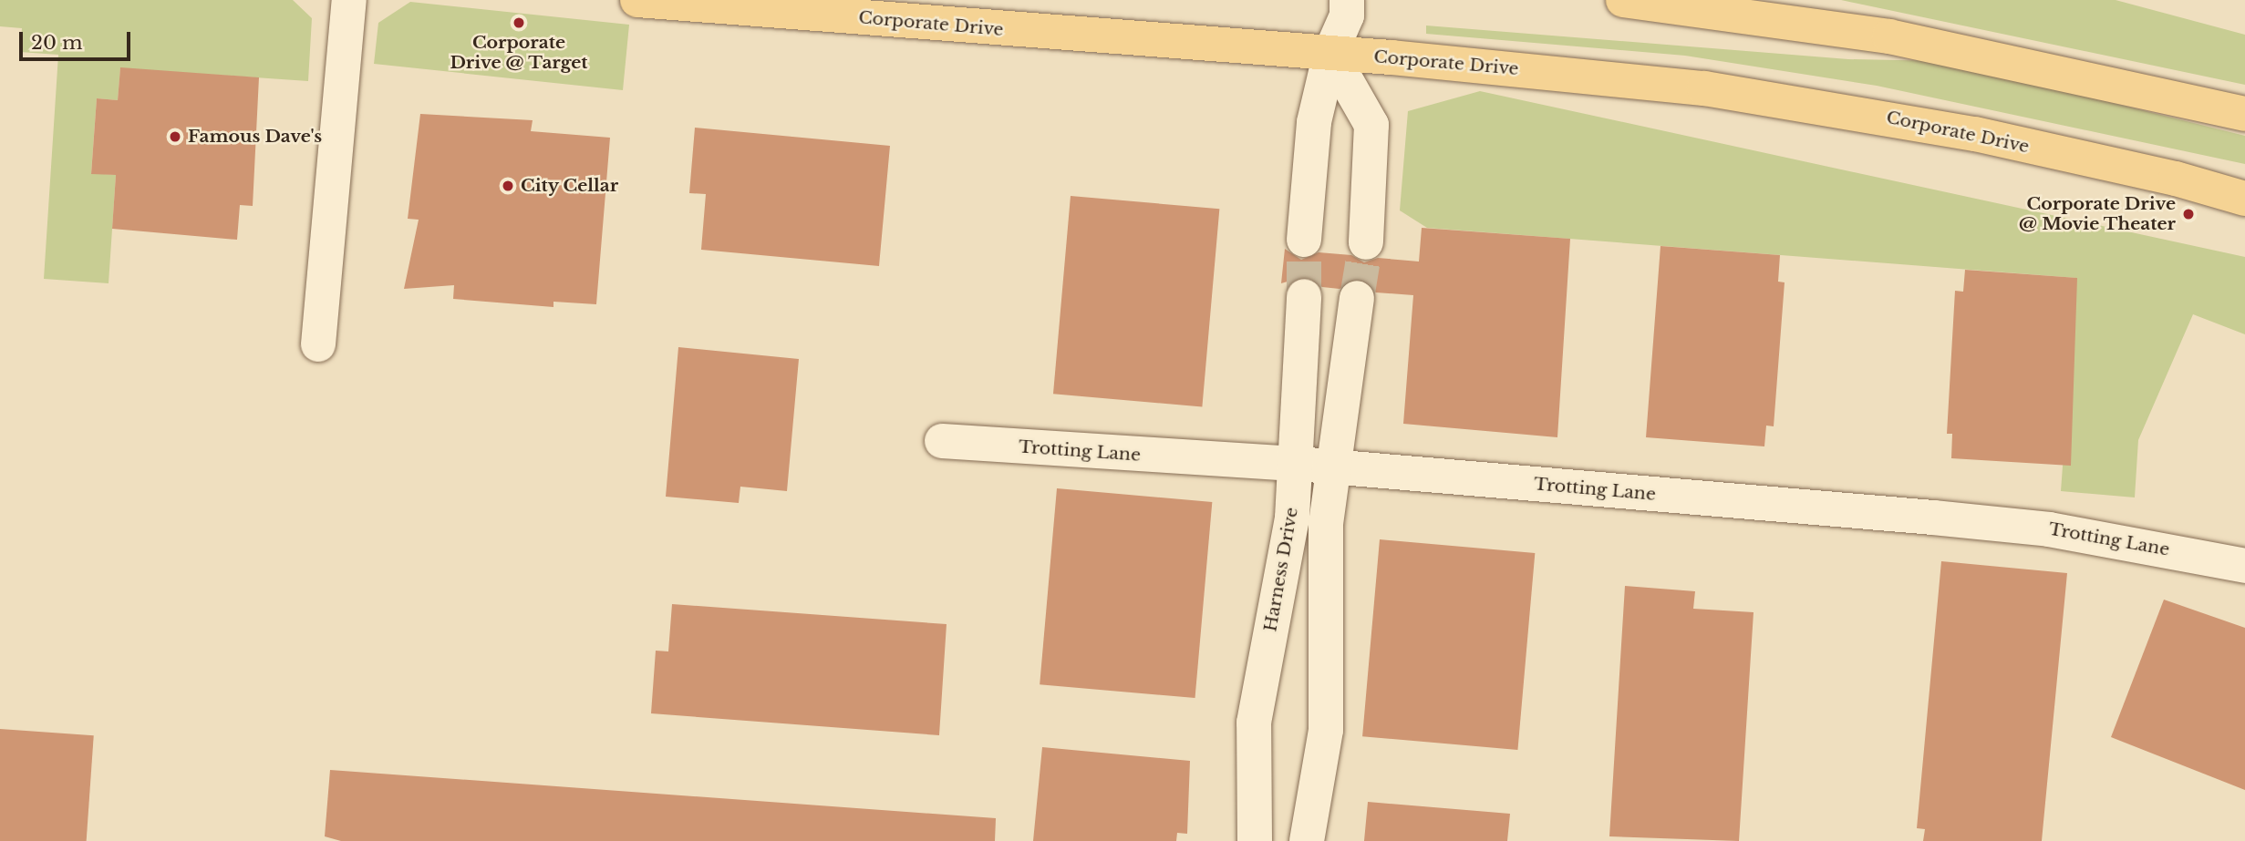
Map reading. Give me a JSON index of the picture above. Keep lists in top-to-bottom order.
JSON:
{
  "streets": {
    "main road": ["Corporate Drive"],
    "street": ["Trotting Lane", "Harness Drive"]
  },
  "crossings": [
    ["Trotting Lane", "Harness Drive"]
  ],
  "places": [
    "Corporate Drive @ Target",
    "Famous Dave's",
    "City Cellar",
    "Corporate Drive @ Movie Theater"
  ],
  "scale_bar": "20 m"
}
